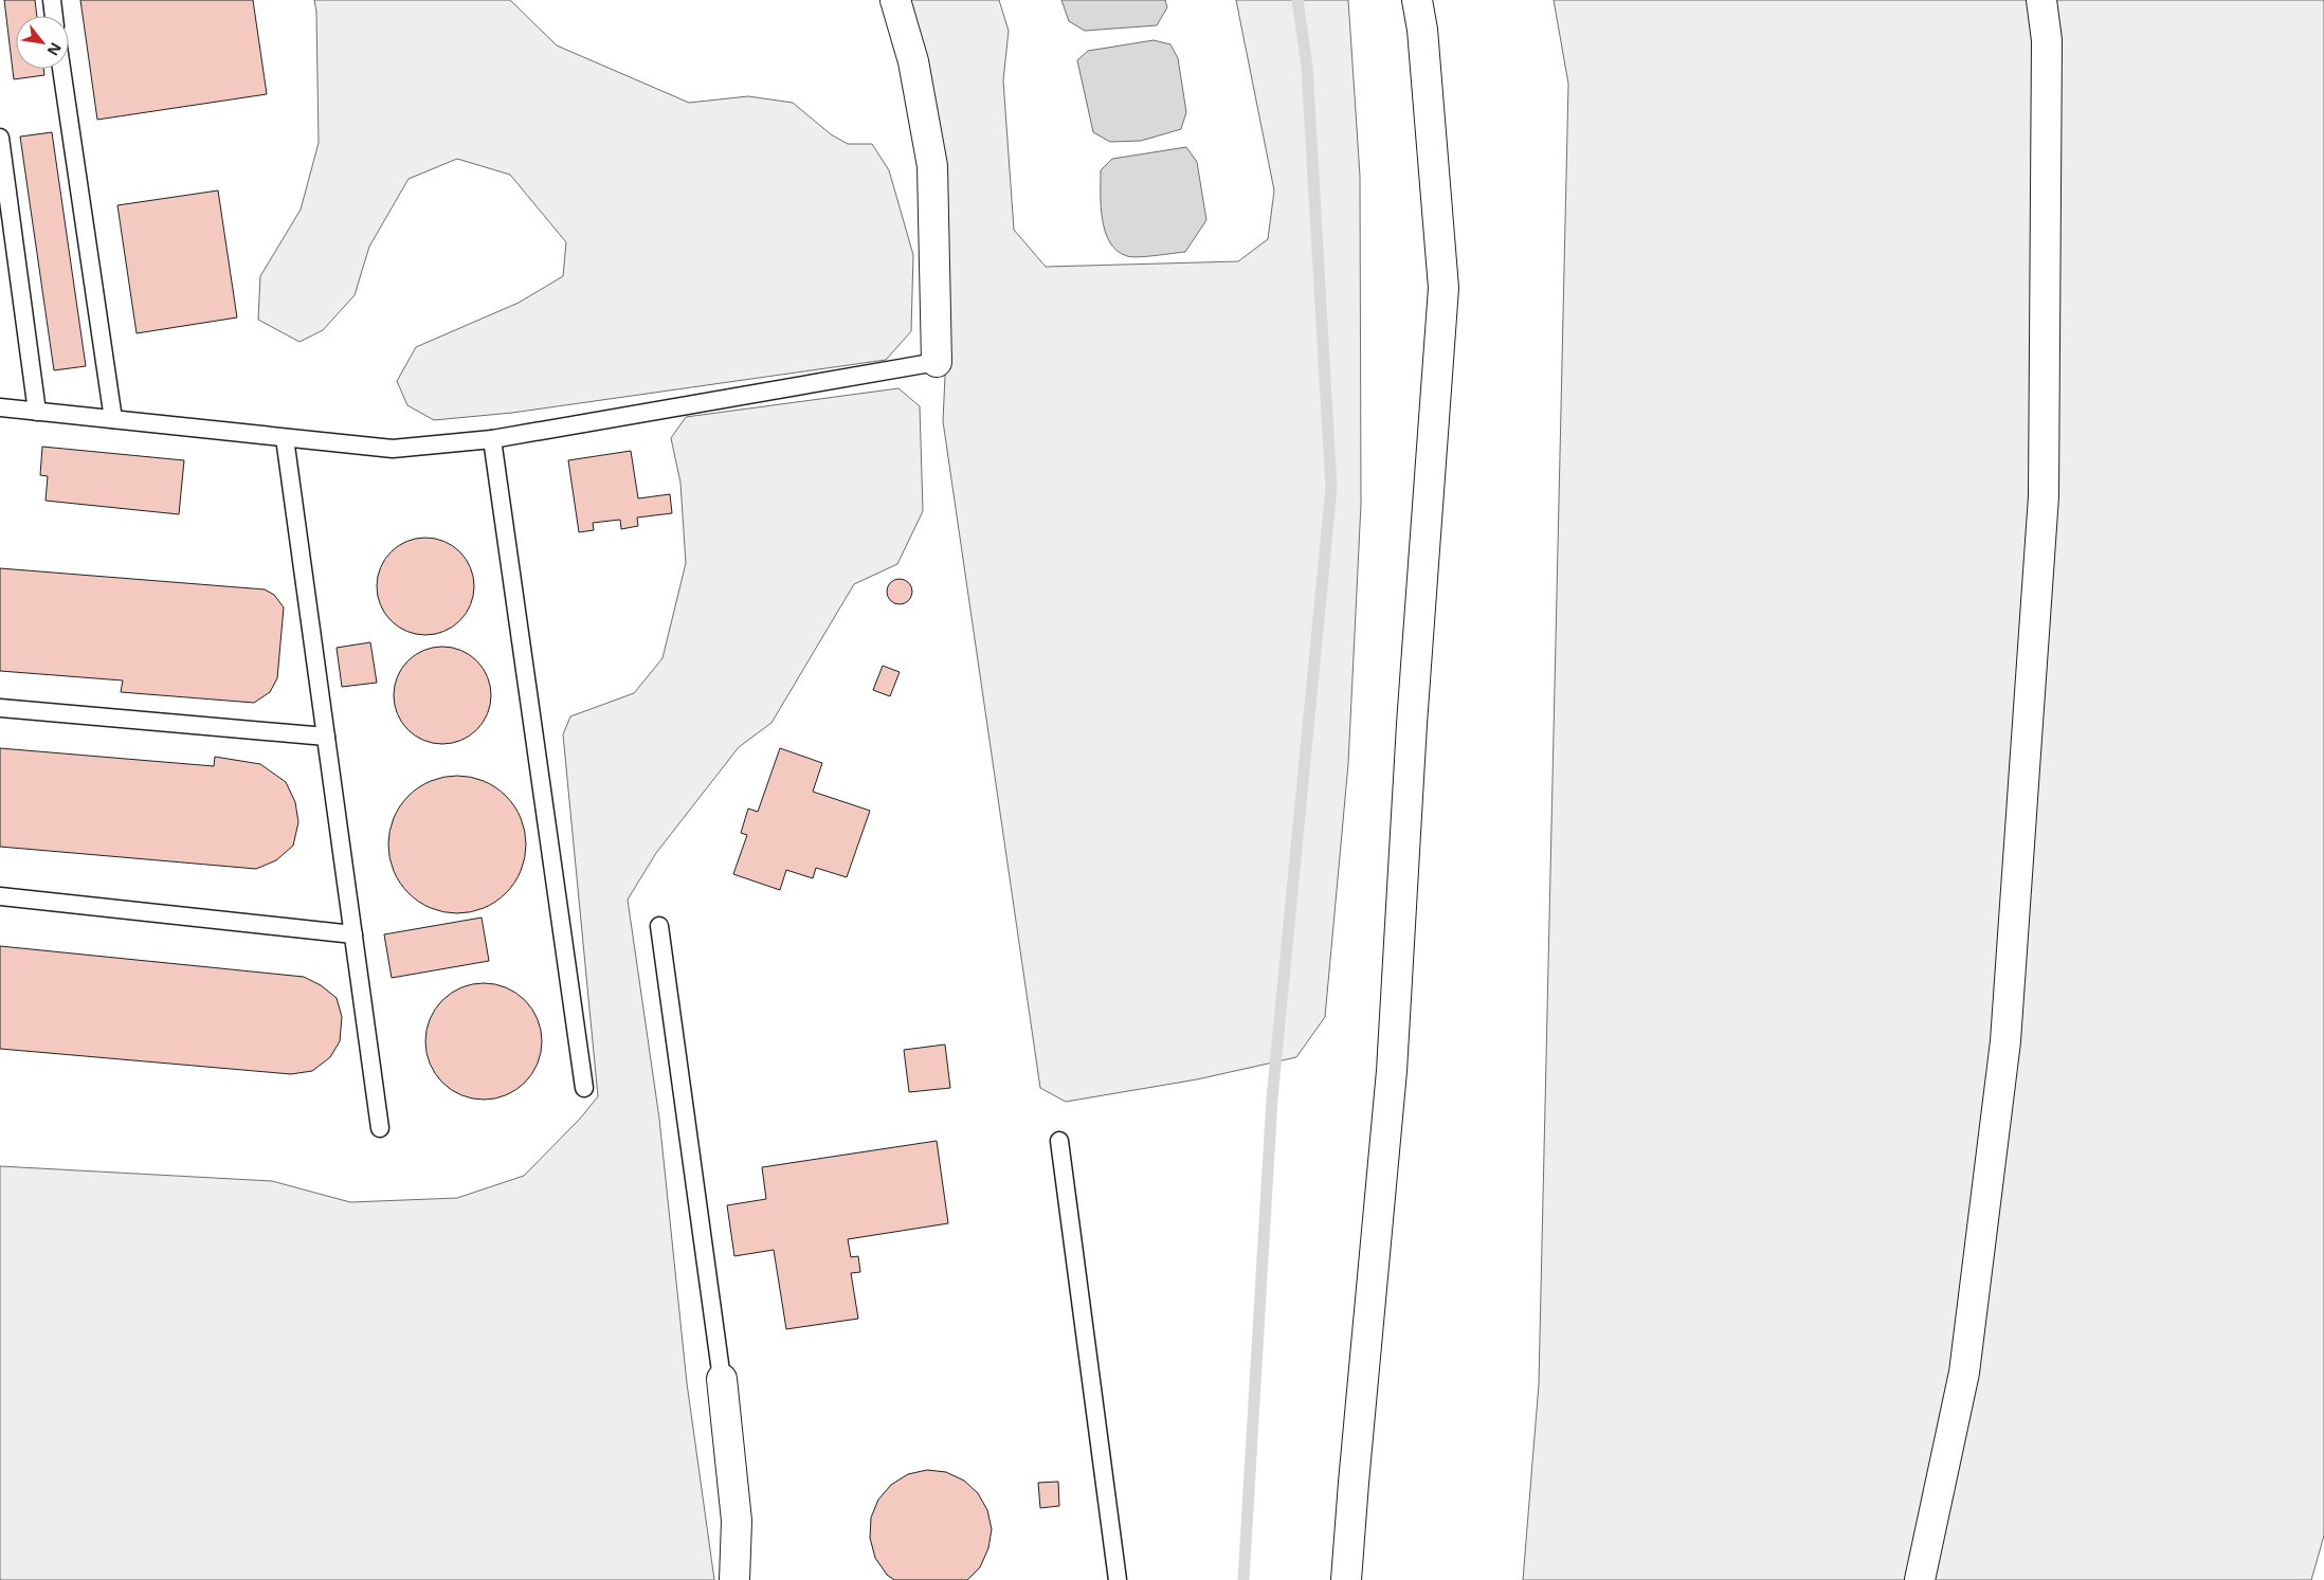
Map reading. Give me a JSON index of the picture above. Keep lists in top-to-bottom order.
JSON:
{
  "north": "bottom right"
}
